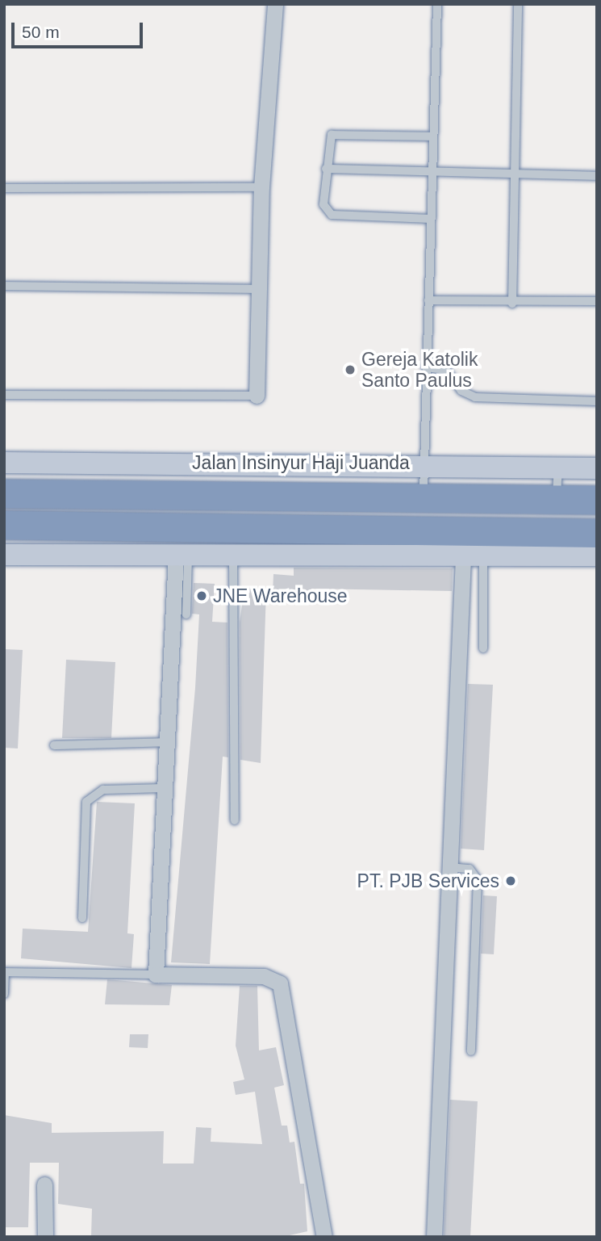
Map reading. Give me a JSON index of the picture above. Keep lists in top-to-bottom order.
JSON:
{
  "streets": {
    "highway": ["Jalan Insinyur Haji Juanda"]
  },
  "places": ["Gereja Katolik Santo Paulus", "JNE Warehouse", "PT. PJB Services"],
  "scale_bar": "50 m"
}
